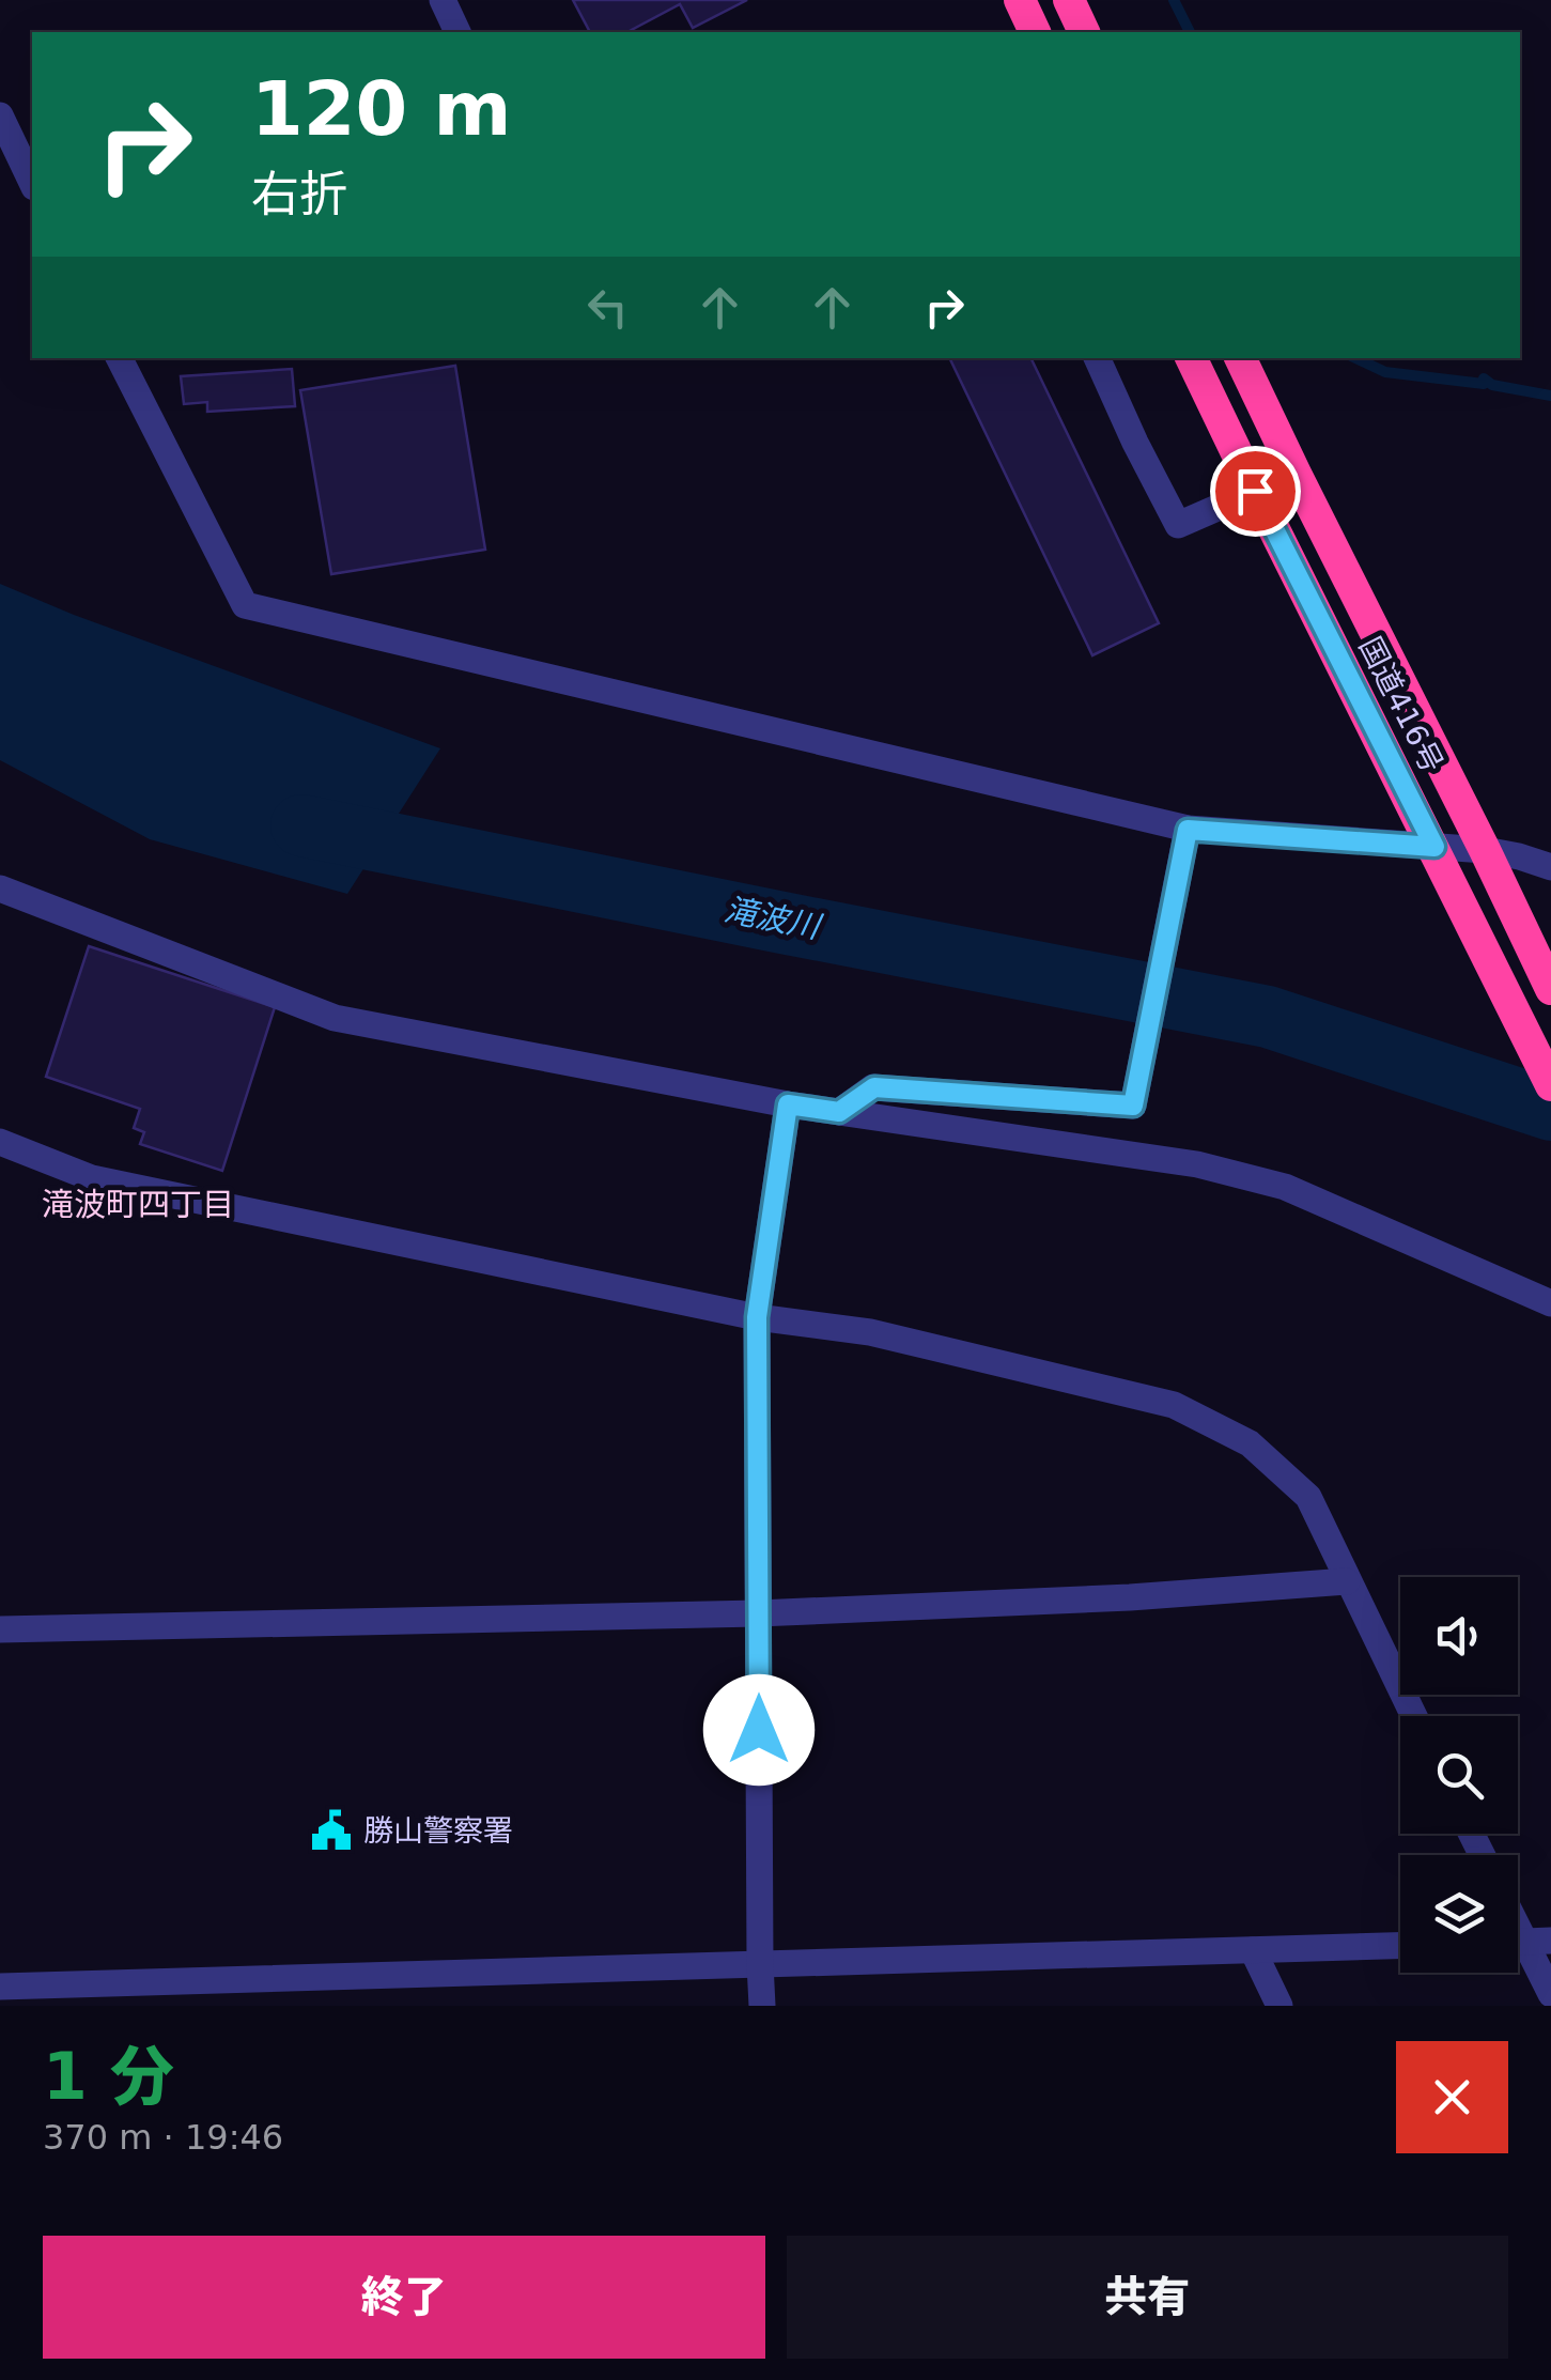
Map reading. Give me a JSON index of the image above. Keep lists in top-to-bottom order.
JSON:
{
  "streets": {
    "highway": ["国道416号"]
  },
  "districts": ["滝波町四丁目"],
  "water": ["滝波川"],
  "places": {
    "public building": ["勝山警察署"]
  },
  "page": {
    "turn": ["120 m", "右折"],
    "heading": ["1 分", "370 m · 19:46"],
    "buttons": ["終了", "共有"]
  }
}
